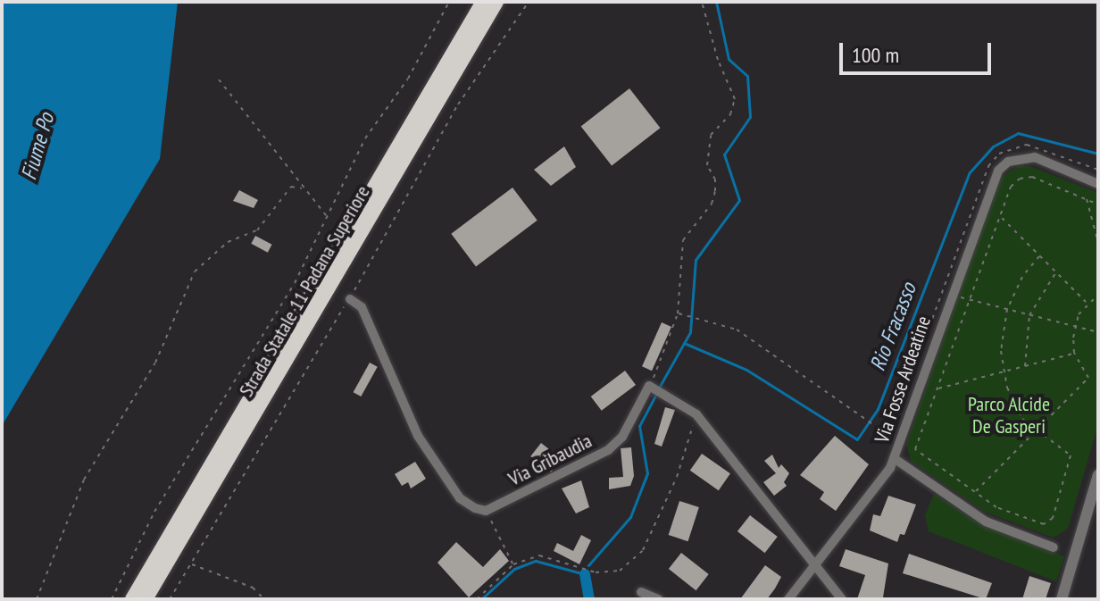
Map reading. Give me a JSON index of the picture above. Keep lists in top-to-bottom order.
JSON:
{
  "streets": {
    "highway": ["Strada Statale 11 Padana Superiore"],
    "street": ["Via Fosse Ardeatine", "Via Gribaudia"]
  },
  "water": ["Fiume Po", "Rio Fracasso"],
  "parks": ["Parco Alcide De Gasperi"],
  "scale_bar": "100 m"
}
